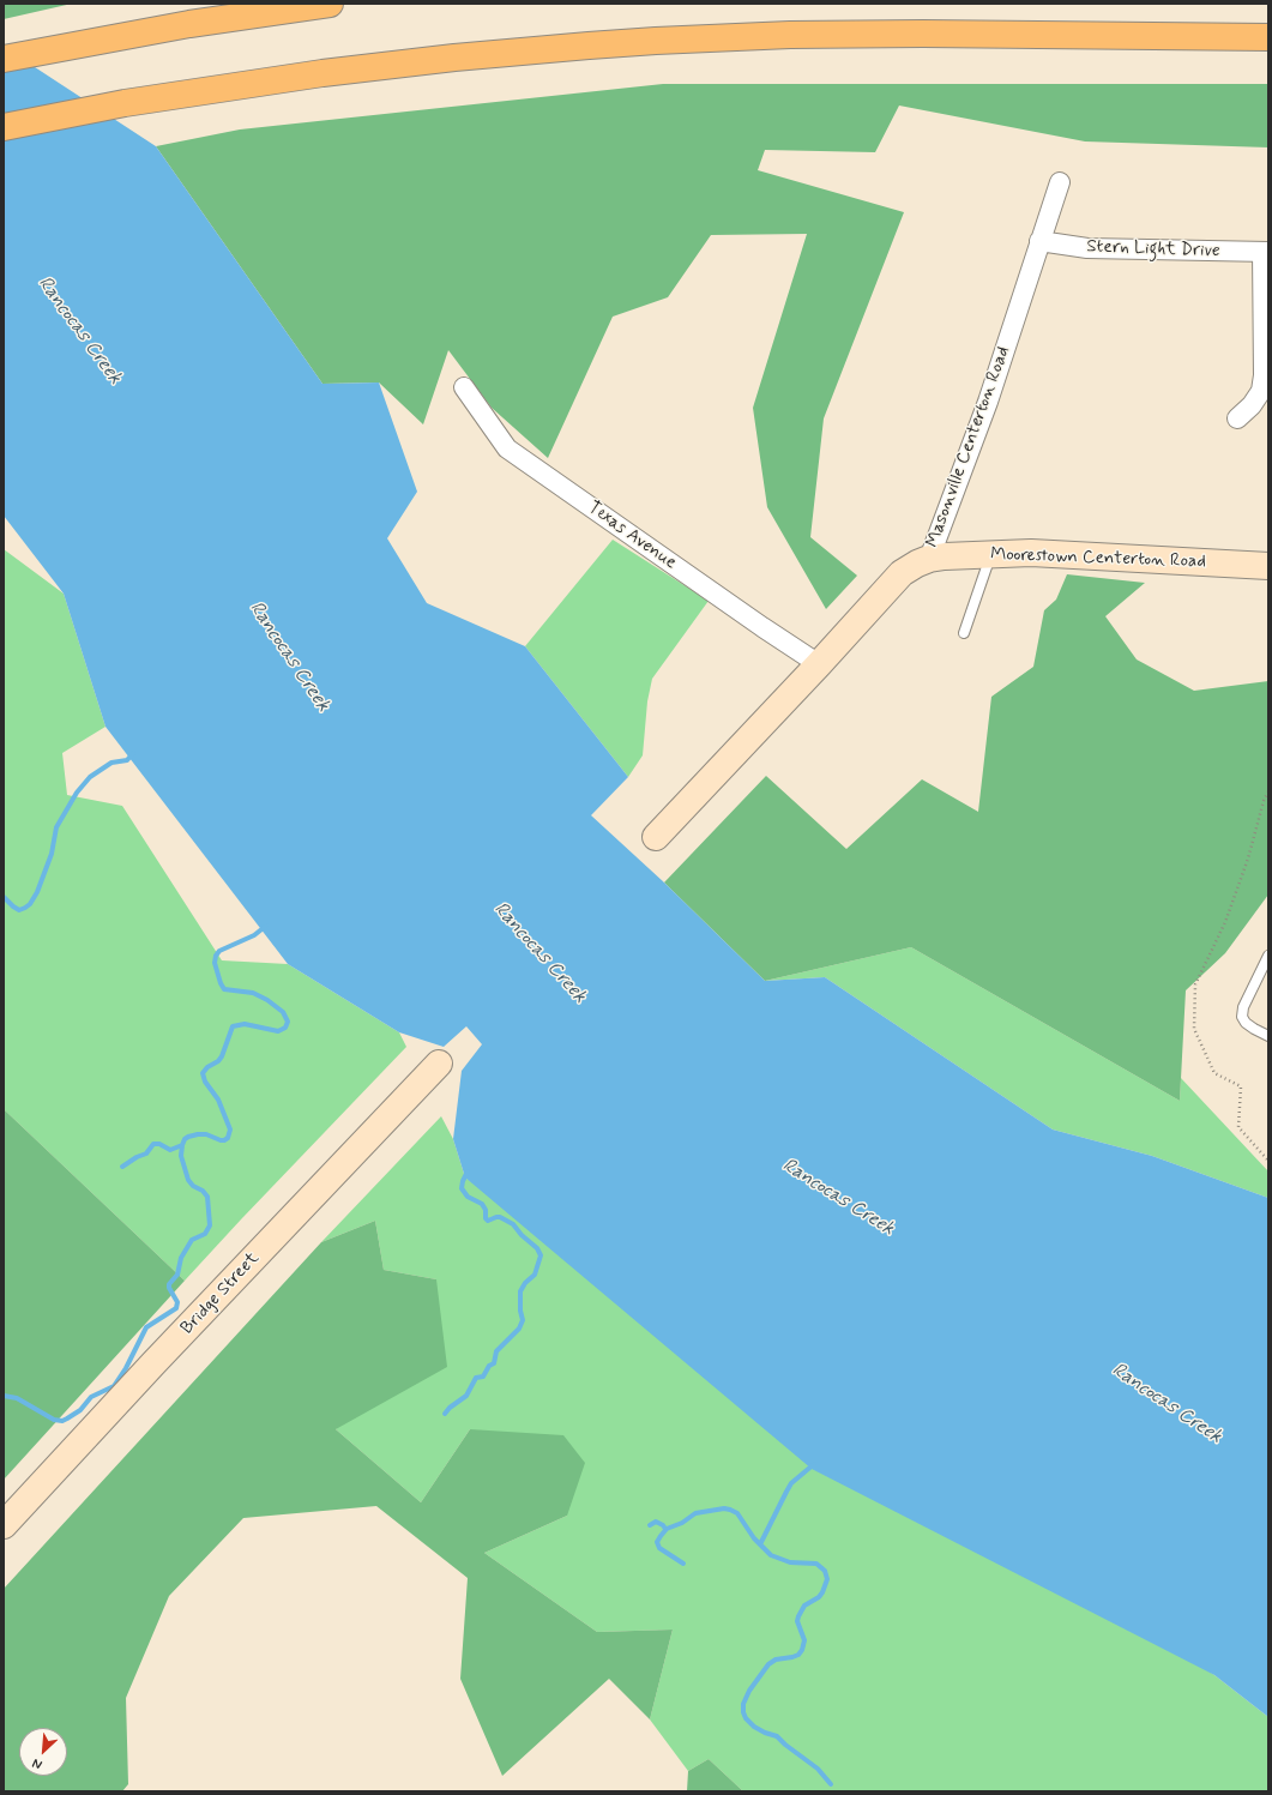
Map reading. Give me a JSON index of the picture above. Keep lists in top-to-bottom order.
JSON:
{
  "streets": {
    "street": [
      "Stern Light Drive",
      "Masonville Centerton Road",
      "Texas Avenue",
      "Moorestown Centerton Road",
      "Bridge Street"
    ]
  },
  "crossings": [
    ["Stern Light Drive", "Masonville Centerton Road"],
    ["Masonville Centerton Road", "Texas Avenue"],
    ["Masonville Centerton Road", "Moorestown Centerton Road"]
  ],
  "water": ["Rancocas Creek"],
  "north": "bottom left"
}
